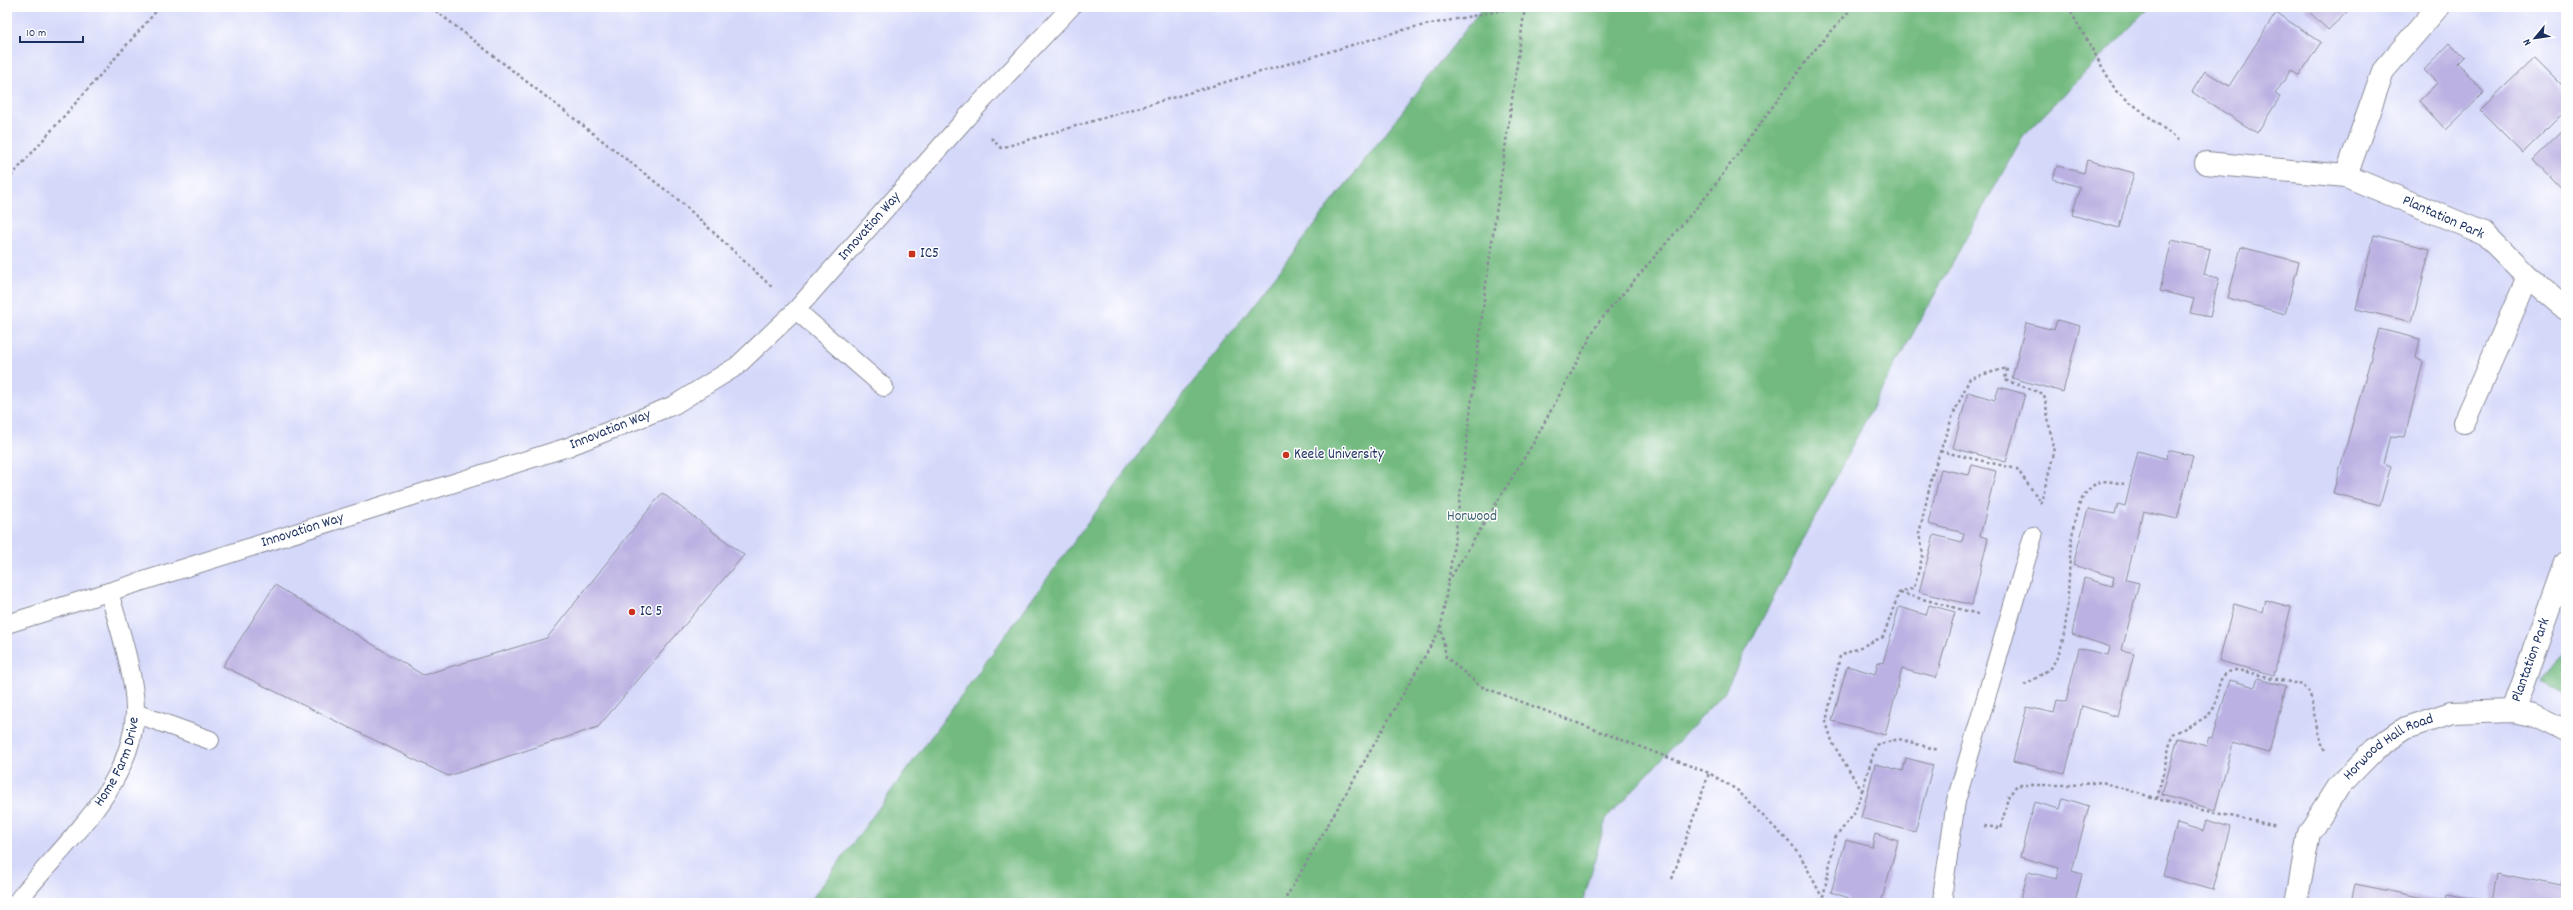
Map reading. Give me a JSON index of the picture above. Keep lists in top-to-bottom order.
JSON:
{
  "streets": {
    "street": ["Plantation Park", "Horwood Hall Road"],
    "lane": ["Innovation Way", "Home Farm Drive"]
  },
  "crossings": [
    ["Plantation Park", "Horwood Hall Road"],
    ["Innovation Way", "Home Farm Drive"]
  ],
  "parks": ["Horwood"],
  "places": {
    "transit": ["IC5"],
    "other": ["Keele University", "IC 5"]
  },
  "scale_bar": "10 m",
  "north": "bottom left"
}
